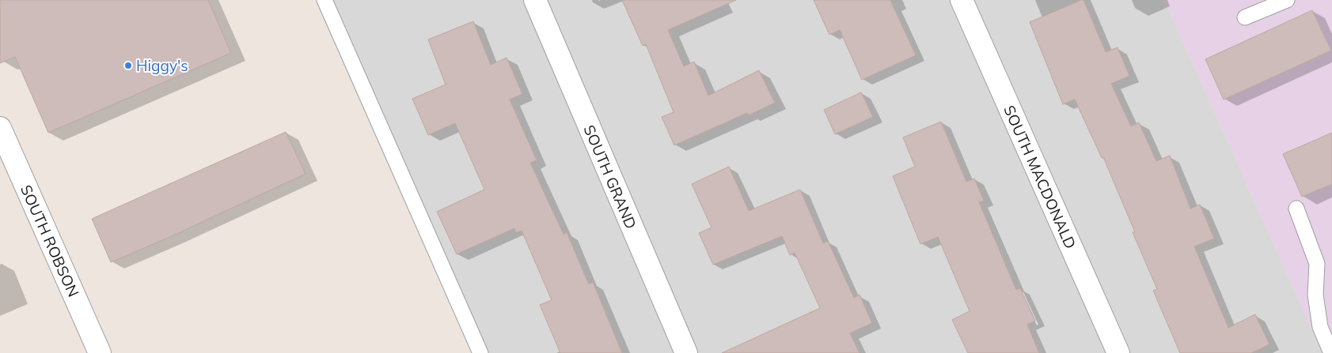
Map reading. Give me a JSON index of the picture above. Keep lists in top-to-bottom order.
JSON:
{
  "streets": {
    "street": ["SOUTH GRAND", "SOUTH MACDONALD", "SOUTH ROBSON"]
  },
  "places": ["Higgy's"]
}
